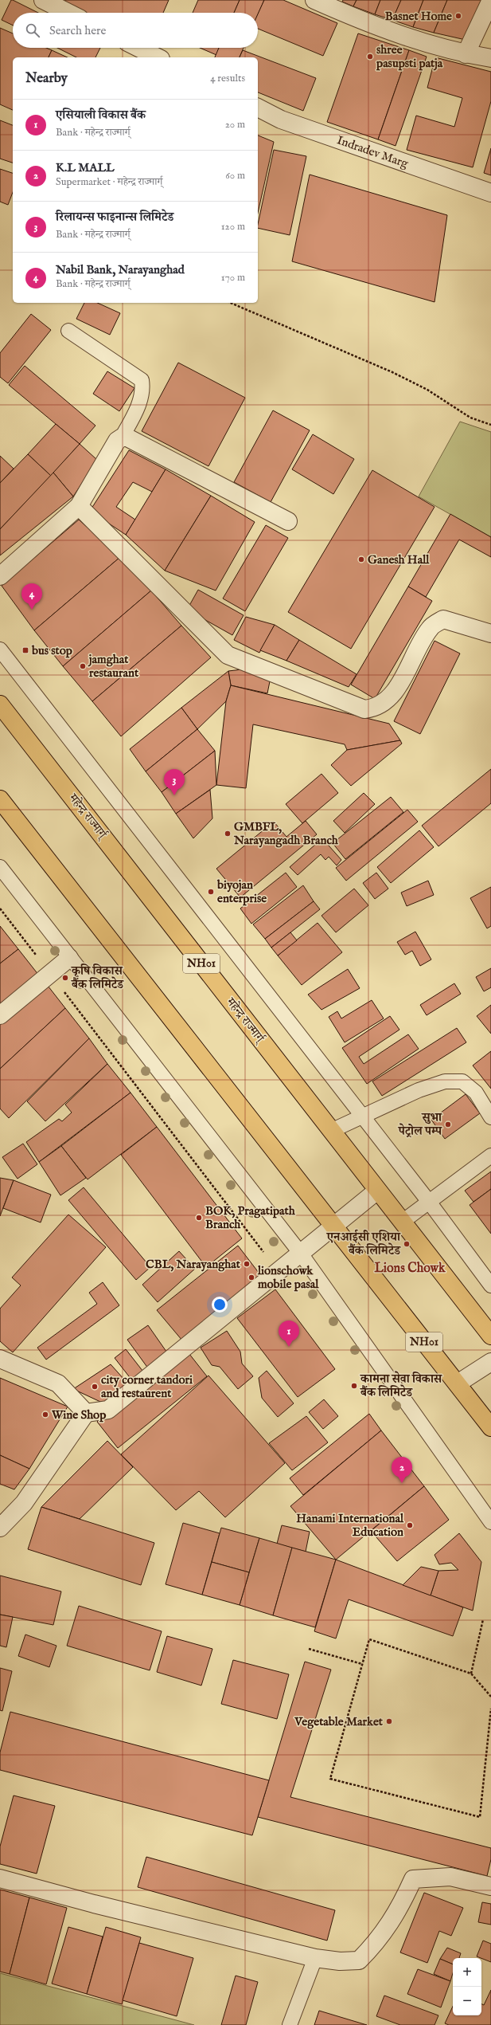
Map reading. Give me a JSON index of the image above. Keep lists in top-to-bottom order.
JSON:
{
  "streets": {
    "highway": ["महेन्द्र राज्मार्ग्", "NH01"],
    "street": ["Indradev Marg"]
  },
  "districts": ["Lions Chowk"],
  "places": {
    "other": [
      "Basnet Home",
      "shree pasupsti patja",
      "Ganesh Hall",
      "jamghat restaurant",
      "GMBFL, Narayangadh Branch",
      "biyojan enterprise",
      "कृषि विकास बैंक लिमिटेड",
      "सुभा पेट्रोल पम्प",
      "BOK, Pragatipath Branch",
      "एनआईसी एशिया बैंक लिमिटेड",
      "CBL, Narayanghat",
      "lionschowk mobile pasal",
      "कामना सेवा विकास बैंक लिमिटेड",
      "city corner tandori and restaurent",
      "Wine Shop",
      "Hanami International Education",
      "Vegetable Market"
    ],
    "transit": ["bus stop"]
  },
  "page": {
    "search": "Search here",
    "heading": ["Nearby", "4 results"],
    "list": [
      {
        "mark": "1",
        "name": "एसियाली विकास बैंक",
        "note": "Bank · महेन्द्र राज्मार्ग्",
        "value": "20 m"
      },
      {
        "mark": "2",
        "name": "K.L MALL",
        "note": "Supermarket · महेन्द्र राज्मार्ग्",
        "value": "60 m"
      },
      {
        "mark": "3",
        "name": "रिलायन्स फाइनान्स लिमिटेड",
        "note": "Bank · महेन्द्र राज्मार्ग्",
        "value": "120 m"
      },
      {
        "mark": "4",
        "name": "Nabil Bank, Narayanghad",
        "note": "Bank · महेन्द्र राज्मार्ग्",
        "value": "170 m"
      }
    ],
    "pins": [
      "4",
      "3",
      "1",
      "2"
    ],
    "map_buttons": ["+", "−"]
  }
}
